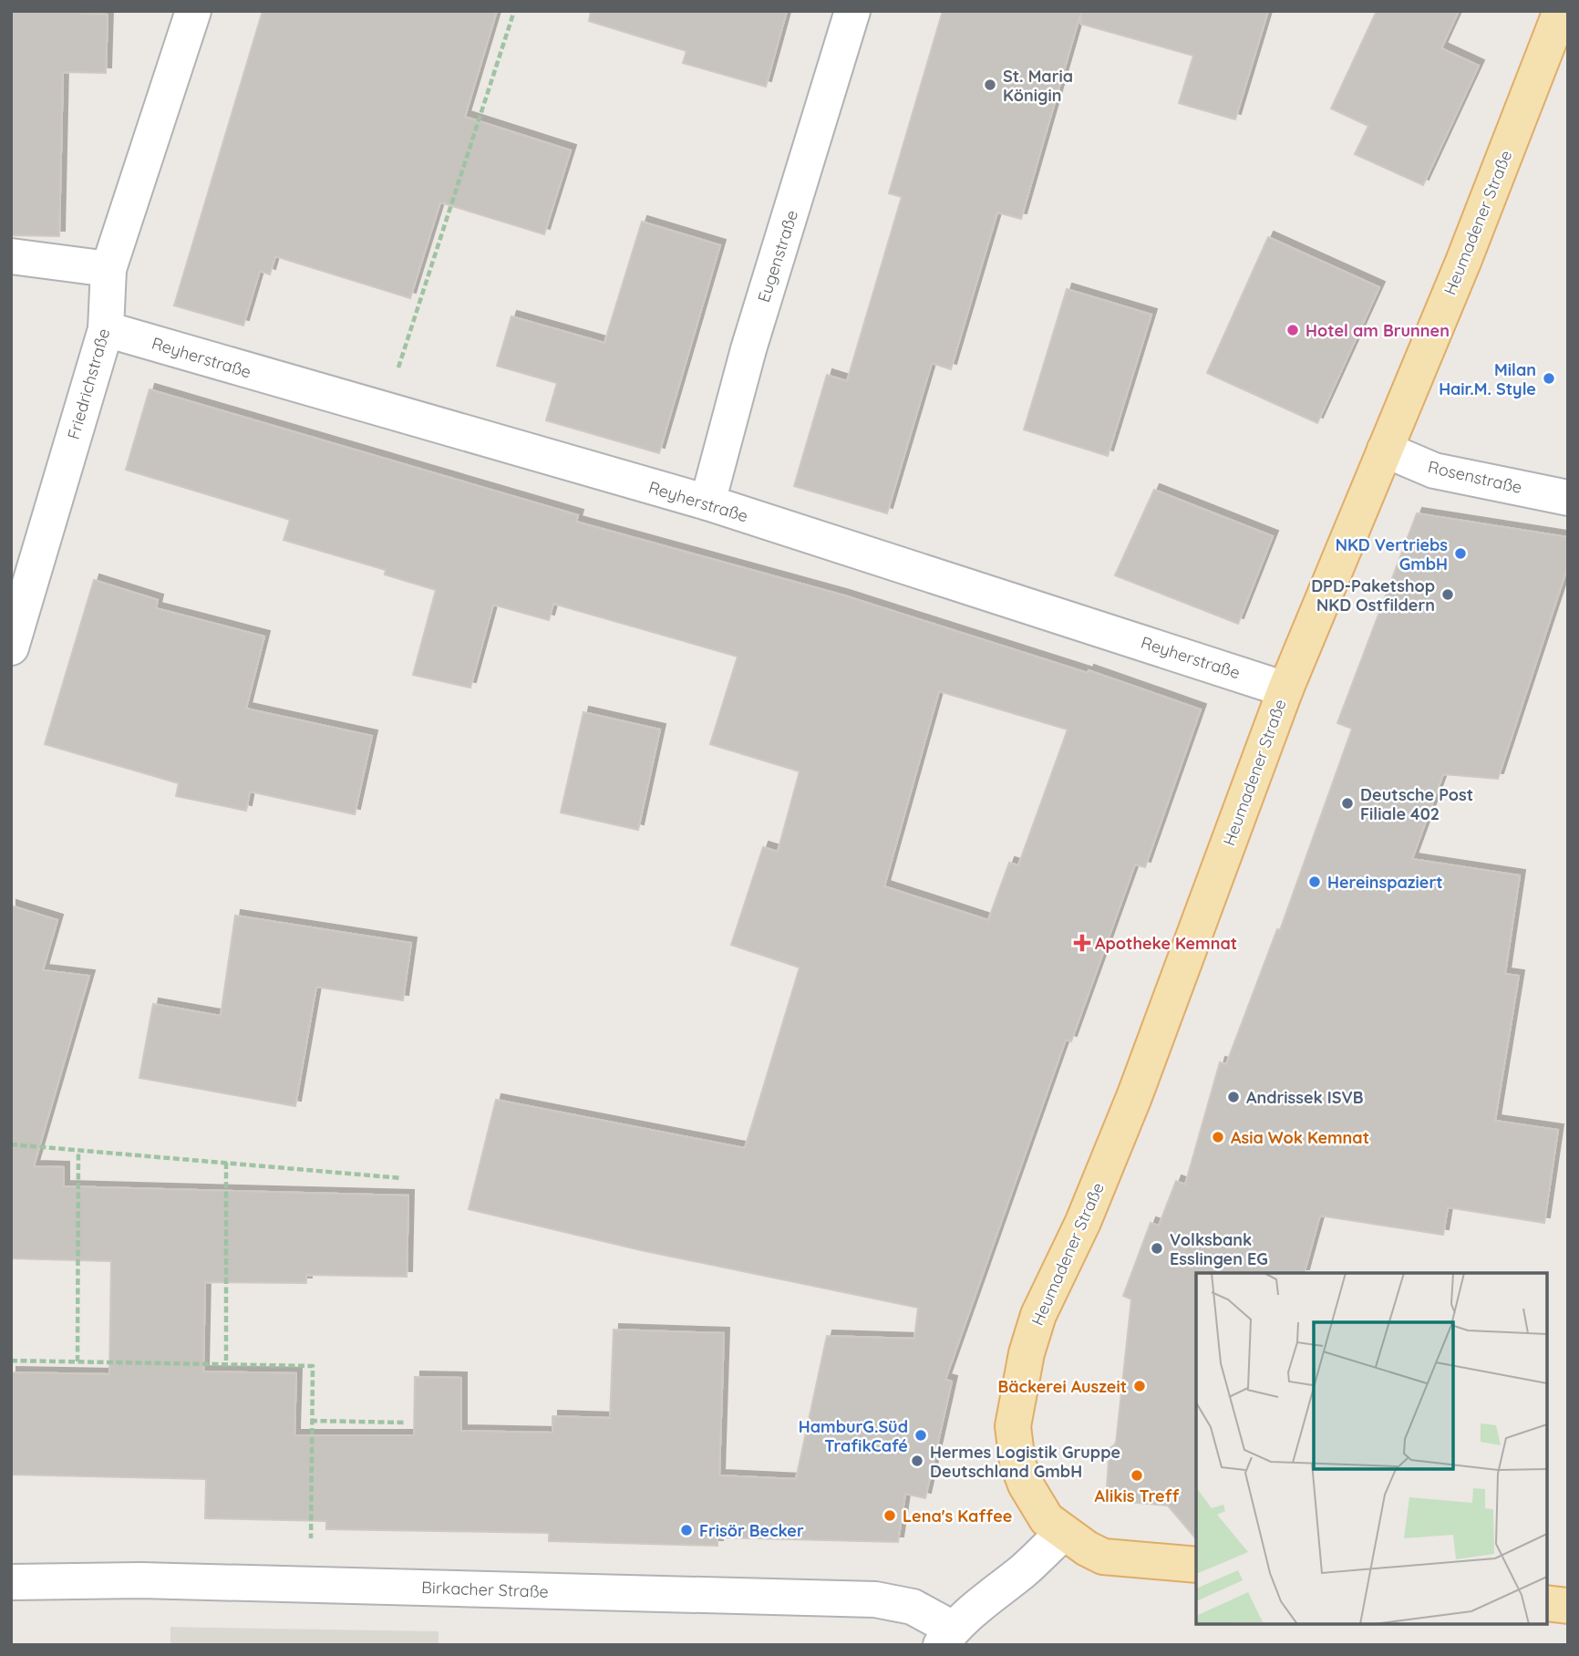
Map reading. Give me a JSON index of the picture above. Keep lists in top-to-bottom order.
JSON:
{
  "streets": {
    "main road": ["Heumadener Straße"],
    "street": [
      "Eugenstraße",
      "Reyherstraße",
      "Friedrichstraße",
      "Rosenstraße",
      "Birkacher Straße"
    ]
  },
  "crossings": [
    ["Heumadener Straße", "Reyherstraße"],
    ["Heumadener Straße", "Rosenstraße"],
    ["Eugenstraße", "Reyherstraße"],
    ["Reyherstraße", "Friedrichstraße"]
  ],
  "places": {
    "other": [
      "St. Maria Königin",
      "Hotel am Brunnen",
      "Milan Hair.M. Style",
      "NKD Vertriebs GmbH",
      "DPD-Paketshop NKD Ostfildern",
      "Deutsche Post Filiale 402",
      "Hereinspaziert",
      "Andrissek ISVB",
      "Asia Wok Kemnat",
      "Volksbank Esslingen EG",
      "Bäckerei Auszeit",
      "HamburG.Süd TrafikCafé",
      "Hermes Logistik Gruppe Deutschland GmbH",
      "Alikis Treff",
      "Lena's Kaffee",
      "Frisör Becker"
    ],
    "health": ["Apotheke Kemnat"]
  }
}
